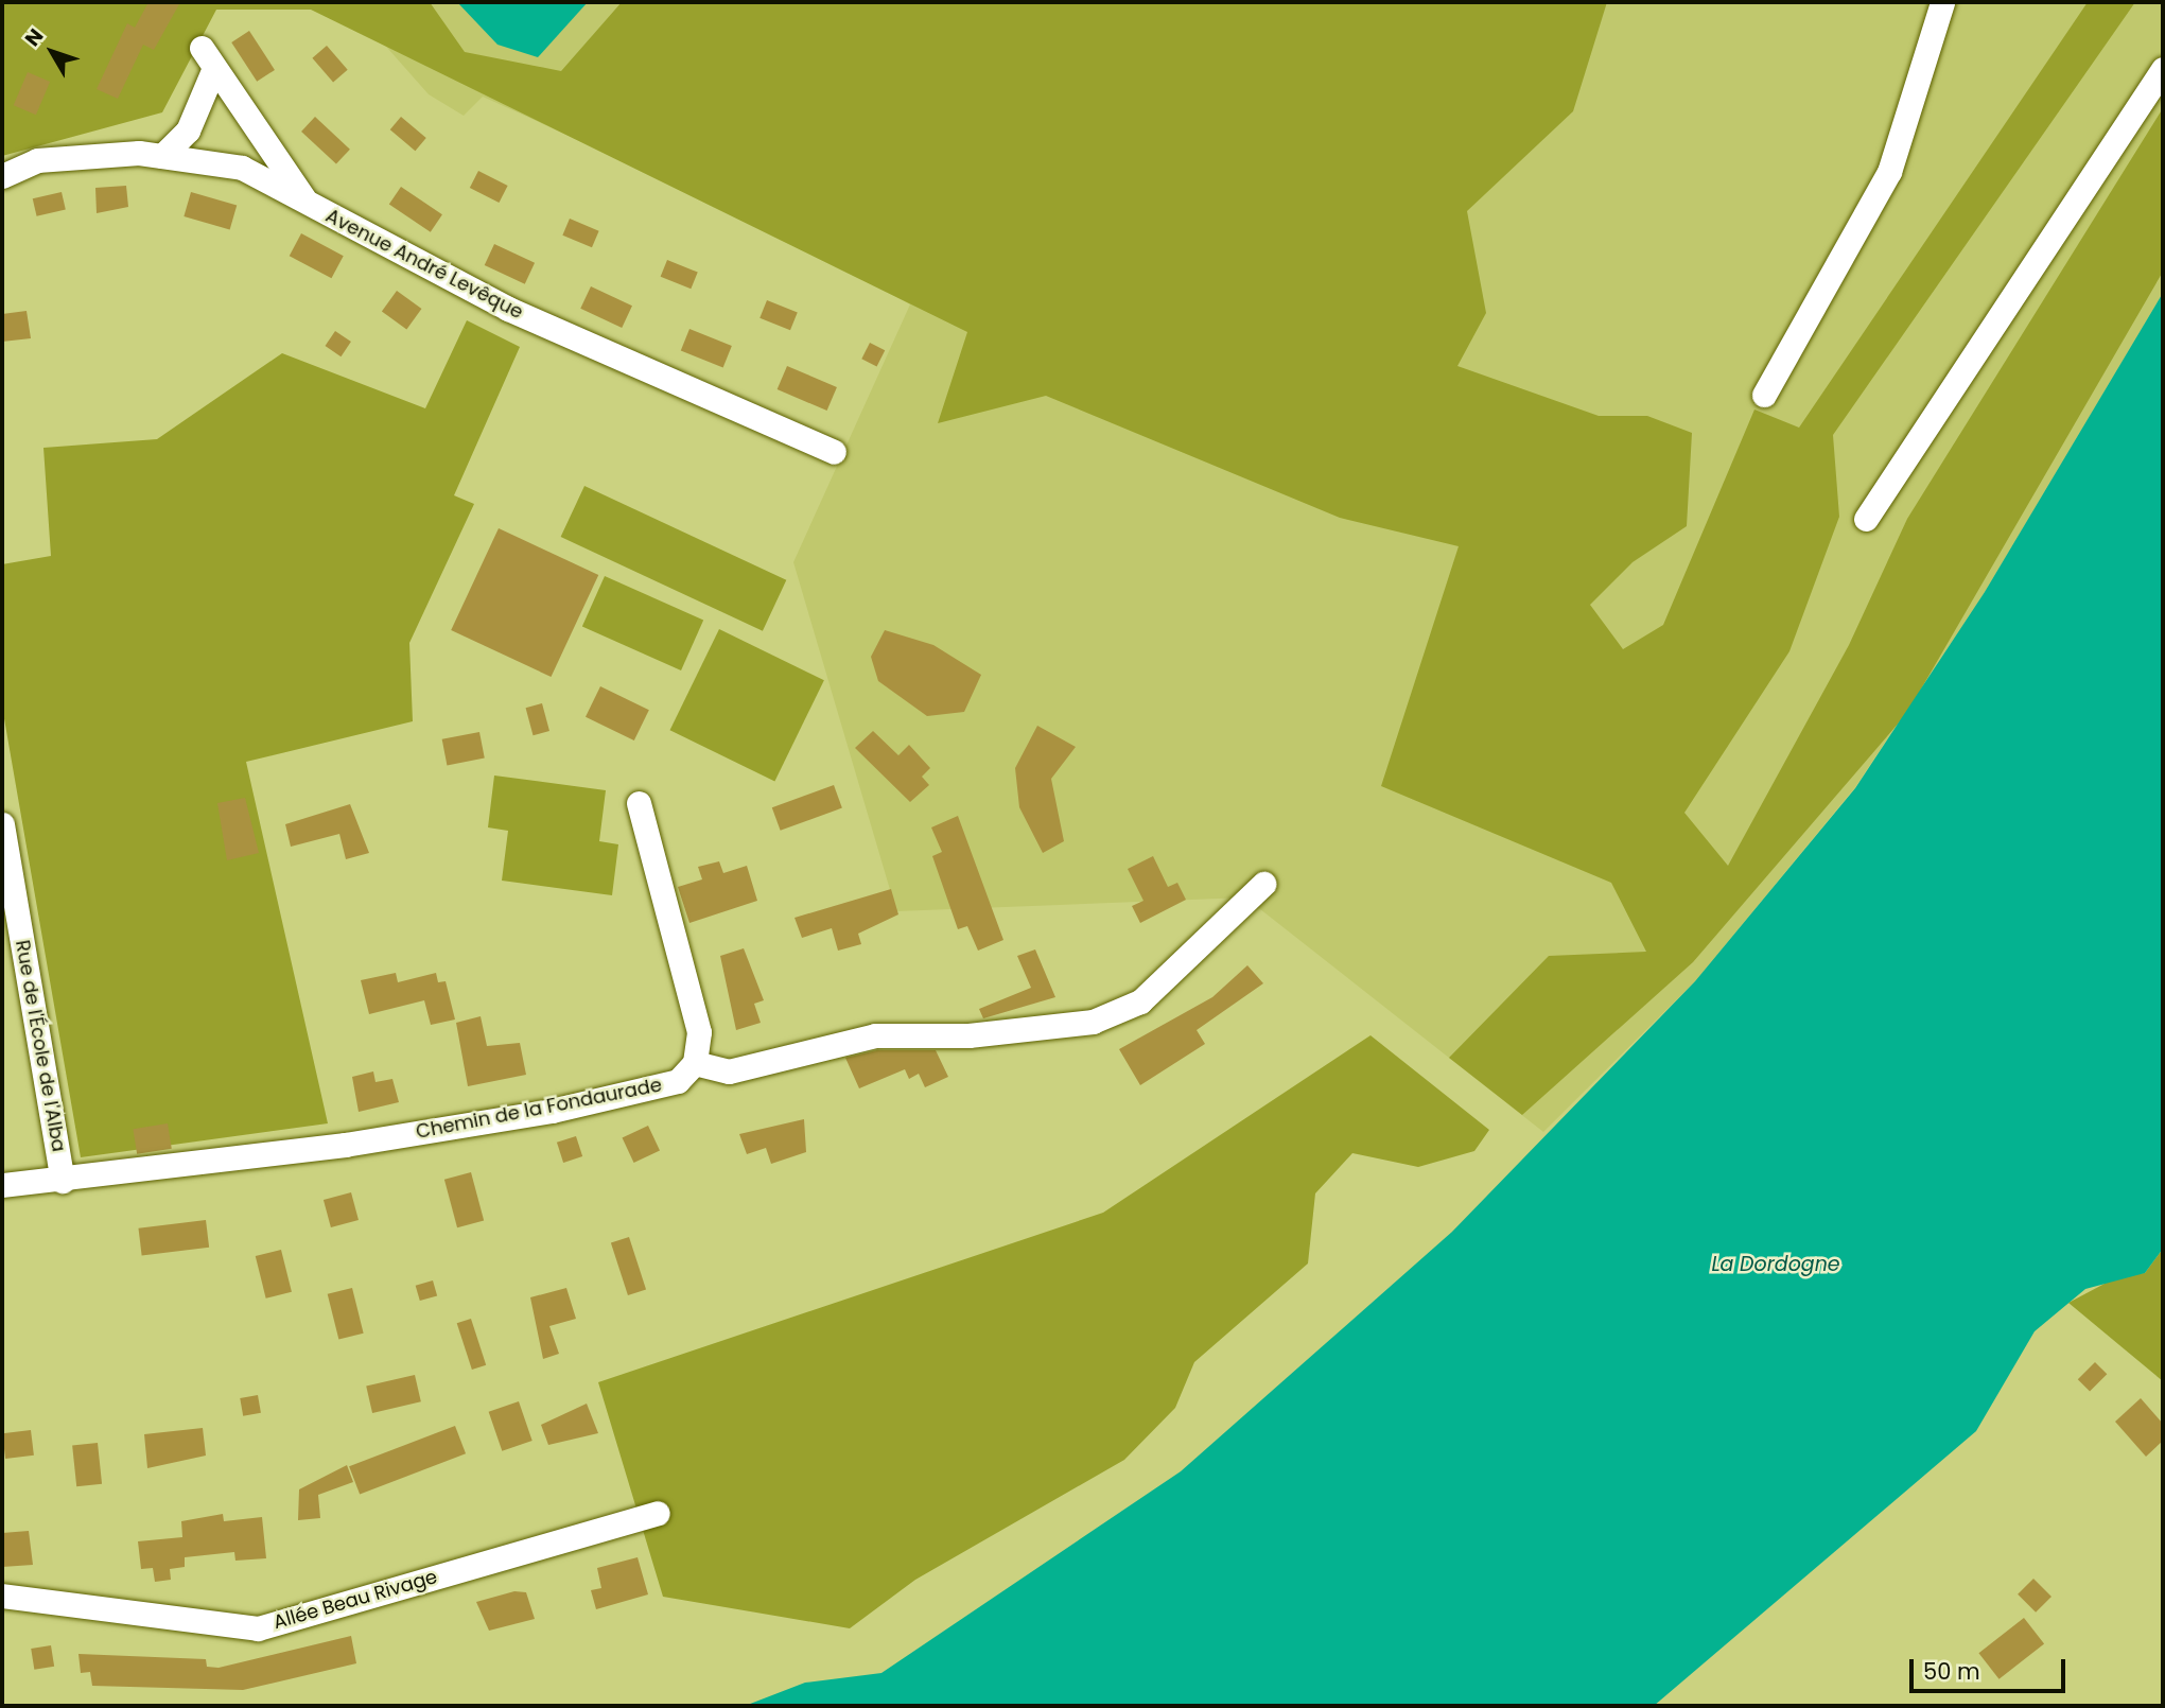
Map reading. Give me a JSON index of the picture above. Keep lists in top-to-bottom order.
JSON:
{
  "streets": {
    "street": [
      "Avenue André Levêque",
      "Rue de l'École de l'Alba",
      "Chemin de la Fondaurade",
      "Allée Beau Rivage"
    ]
  },
  "crossings": [
    ["Rue de l'École de l'Alba", "Chemin de la Fondaurade"]
  ],
  "water": ["La Dordogne"],
  "scale_bar": "50 m",
  "north": "top left"
}
